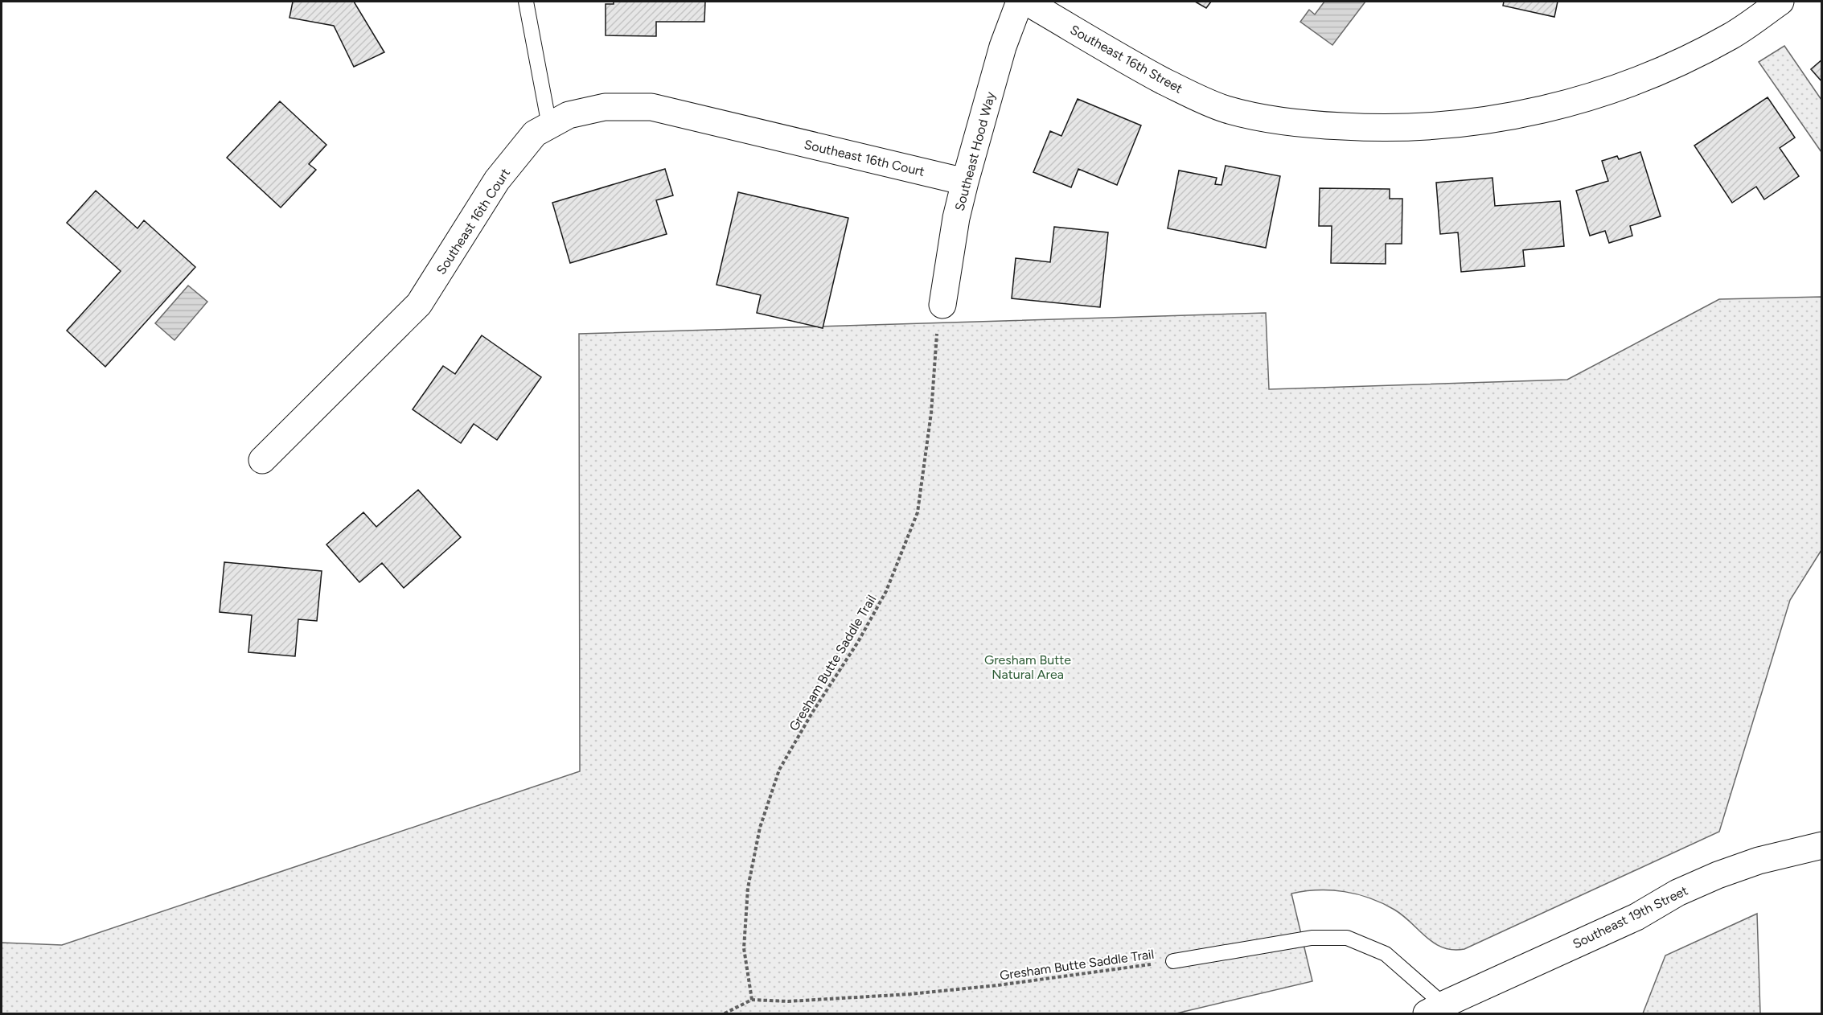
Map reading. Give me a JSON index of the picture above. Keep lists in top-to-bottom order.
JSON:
{
  "streets": {
    "street": [
      "Southeast 16th Street",
      "Southeast Hood Way",
      "Southeast 16th Court",
      "Southeast 19th Street"
    ],
    "path": ["Gresham Butte Saddle Trail"]
  },
  "crossings": [
    ["Southeast Hood Way", "Southeast 16th Court"],
    ["Southeast Hood Way", "Gresham Butte Saddle Trail"]
  ],
  "parks": ["Gresham Butte Natural Area"]
}
